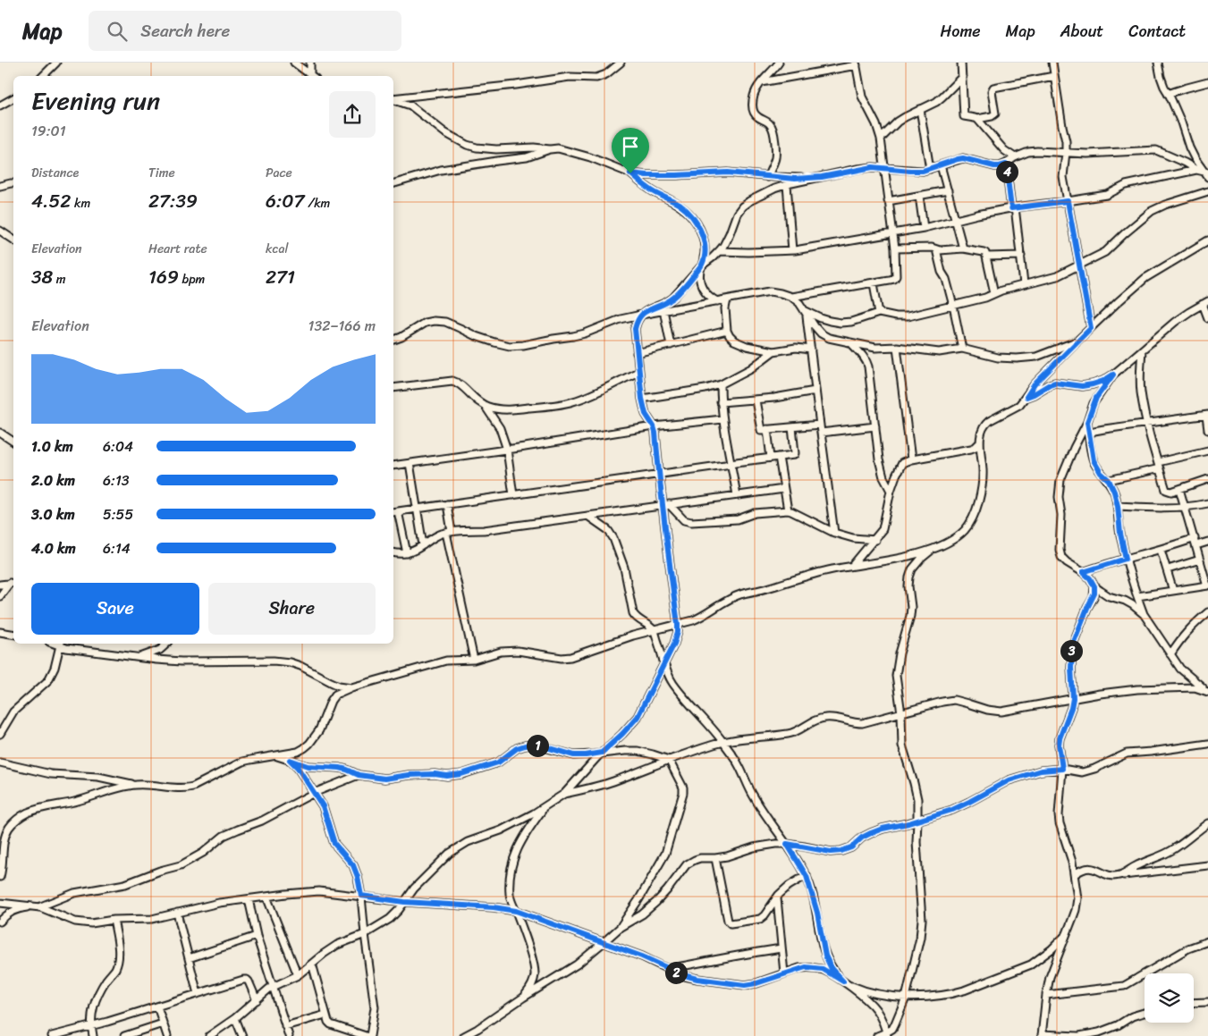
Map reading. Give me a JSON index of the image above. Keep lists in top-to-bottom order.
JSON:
{
  "page": {
    "header": "Map",
    "search": "Search here",
    "nav": [
      "Home",
      "Map",
      "About",
      "Contact"
    ],
    "heading": ["Evening run", "19:01"],
    "stats": [
      ["Distance", "4.52 km"],
      ["Time", "27:39"],
      ["Pace", "6:07 /km"],
      ["Elevation", "38 m"],
      ["Heart rate", "169 bpm"],
      ["kcal", "271"]
    ],
    "pins": [
      "4",
      "3",
      "1",
      "2"
    ],
    "chart": ["Elevation", "132–166 m"],
    "list": [
      {
        "name": "1.0 km",
        "note": "6:04"
      },
      {
        "name": "2.0 km",
        "note": "6:13"
      },
      {
        "name": "3.0 km",
        "note": "5:55"
      },
      {
        "name": "4.0 km",
        "note": "6:14"
      }
    ],
    "buttons": ["Save", "Share"]
  }
}
